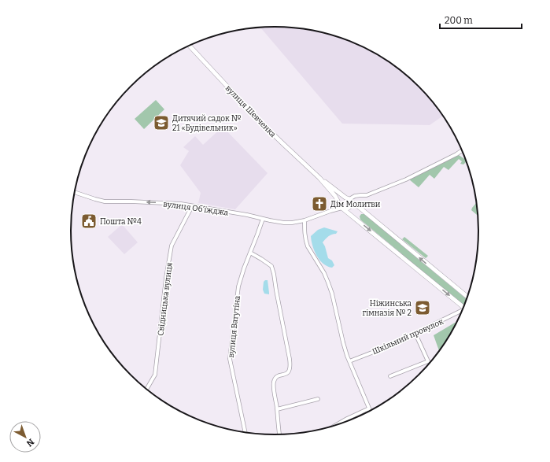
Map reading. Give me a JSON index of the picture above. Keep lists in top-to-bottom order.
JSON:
{
  "streets": {
    "main road": ["вулиця Шевченка"],
    "street": [
      "вулиця Обʼїжджа",
      "Свідницька вулиця",
      "вулиця Ватутіна",
      "Шкільний провулок"
    ]
  },
  "crossings": [
    ["вулиця Шевченка", "вулиця Обʼїжджа"],
    ["вулиця Обʼїжджа", "Свідницька вулиця"],
    ["вулиця Обʼїжджа", "вулиця Ватутіна"]
  ],
  "one_way": ["вулиця Обʼїжджа"],
  "places": {
    "school or university": ["Дитячий садок № 21 «Будівельник»", "Ніжинська гімназія № 2"],
    "church": ["Дім Молитви"],
    "public building": ["Пошта №4"]
  },
  "scale_bar": "200 m",
  "north": "bottom right"
}
